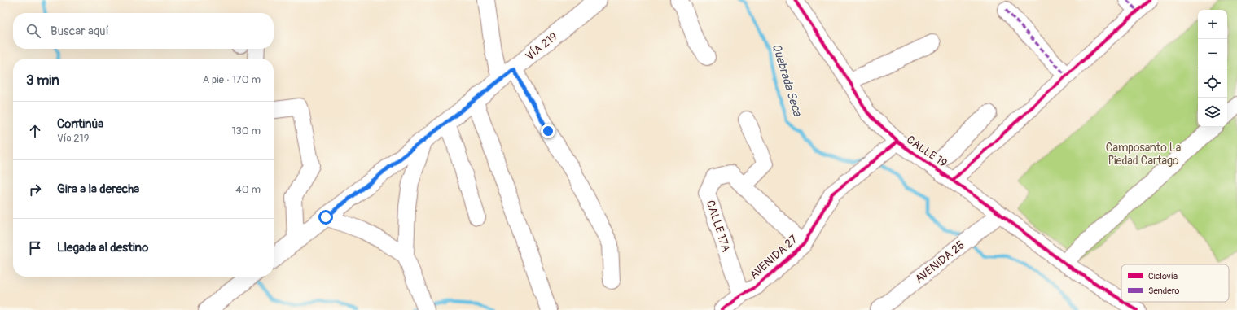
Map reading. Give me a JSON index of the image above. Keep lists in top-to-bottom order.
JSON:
{
  "streets": {
    "main road": ["VÍA 219"],
    "street": [
      "CALLE 19",
      "CALLE 17A",
      "AVENIDA 27",
      "AVENIDA 25"
    ]
  },
  "crossings": [
    ["CALLE 19", "AVENIDA 27"],
    ["CALLE 19", "AVENIDA 25"],
    ["CALLE 17A", "AVENIDA 27"]
  ],
  "water": ["Quebrada Seca"],
  "parks": ["Camposanto La Piedad Cartago"],
  "legend": ["Ciclovía", "Sendero"],
  "page": {
    "map_buttons": ["+", "−"],
    "search": "Buscar aquí",
    "heading": ["3 min", "A pie · 170 m"],
    "list": [
      ["Continúa", "Vía 219", "130 m"],
      ["Gira a la derecha", "40 m"],
      "Llegada al destino"
    ]
  }
}
